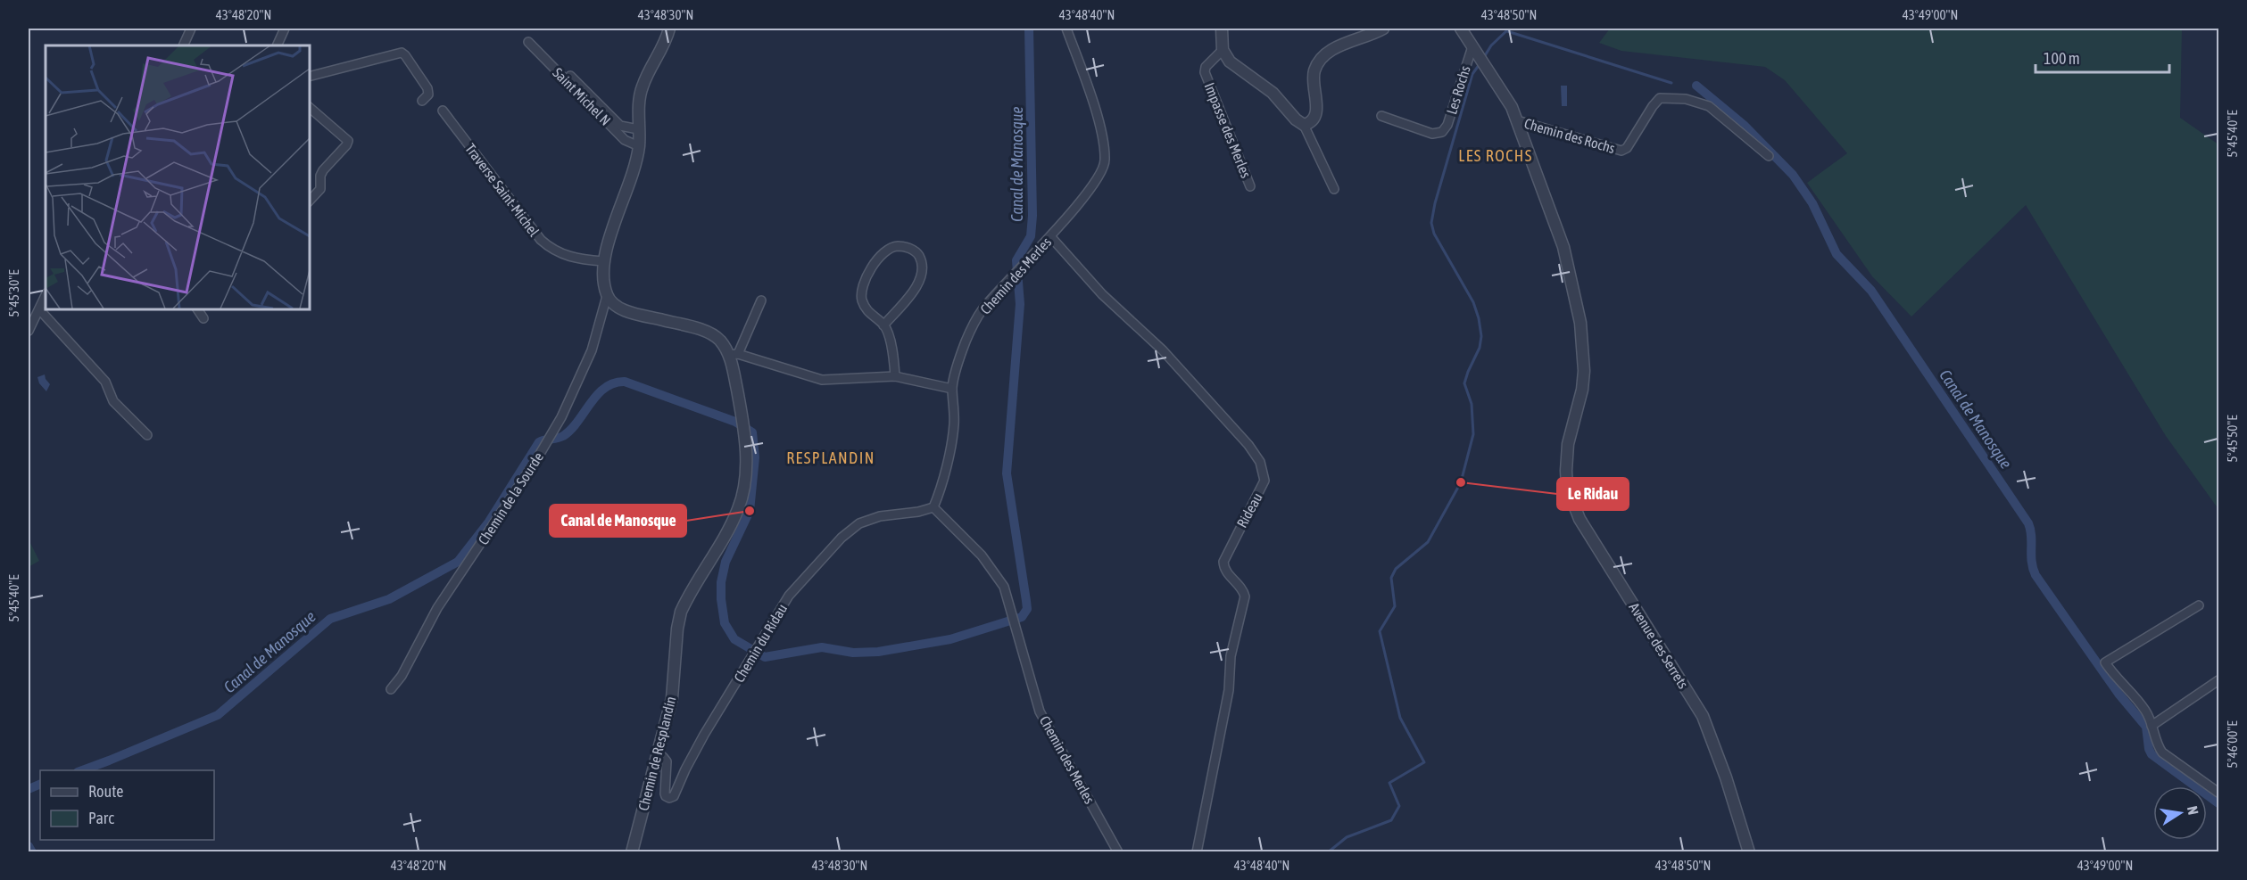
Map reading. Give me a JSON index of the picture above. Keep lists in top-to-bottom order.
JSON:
{
  "streets": {
    "street": [
      "Les Rochs",
      "Saint Michel N",
      "Impasse des Merles",
      "Chemin des Rochs",
      "Traverse Saint-Michel",
      "Chemin des Merles",
      "Chemin de la Sourde",
      "Rideau",
      "Chemin du Ridau",
      "Avenue des Serrets",
      "Chemin de Resplandin"
    ]
  },
  "crossings": [
    ["Les Rochs", "Avenue des Serrets"],
    ["Chemin des Rochs", "Avenue des Serrets"],
    ["Chemin des Merles", "Rideau"],
    ["Chemin des Merles", "Chemin du Ridau"],
    ["Chemin de la Sourde", "Chemin de Resplandin"],
    ["Chemin du Ridau", "Chemin de Resplandin"]
  ],
  "districts": ["LES ROCHS", "RESPLANDIN"],
  "water": ["Canal de Manosque"],
  "places": ["Le Ridau", "Canal de Manosque"],
  "legend": ["Route", "Parc"],
  "scale_bar": "100 m",
  "north": "right",
  "coordinates": [
    "43°48'20\"N",
    "43°48'30\"N",
    "43°48'40\"N",
    "43°48'50\"N",
    "43°49'00\"N",
    "5°45'40\"E",
    "5°45'30\"E",
    "5°45'50\"E",
    "5°46'00\"E"
  ]
}
